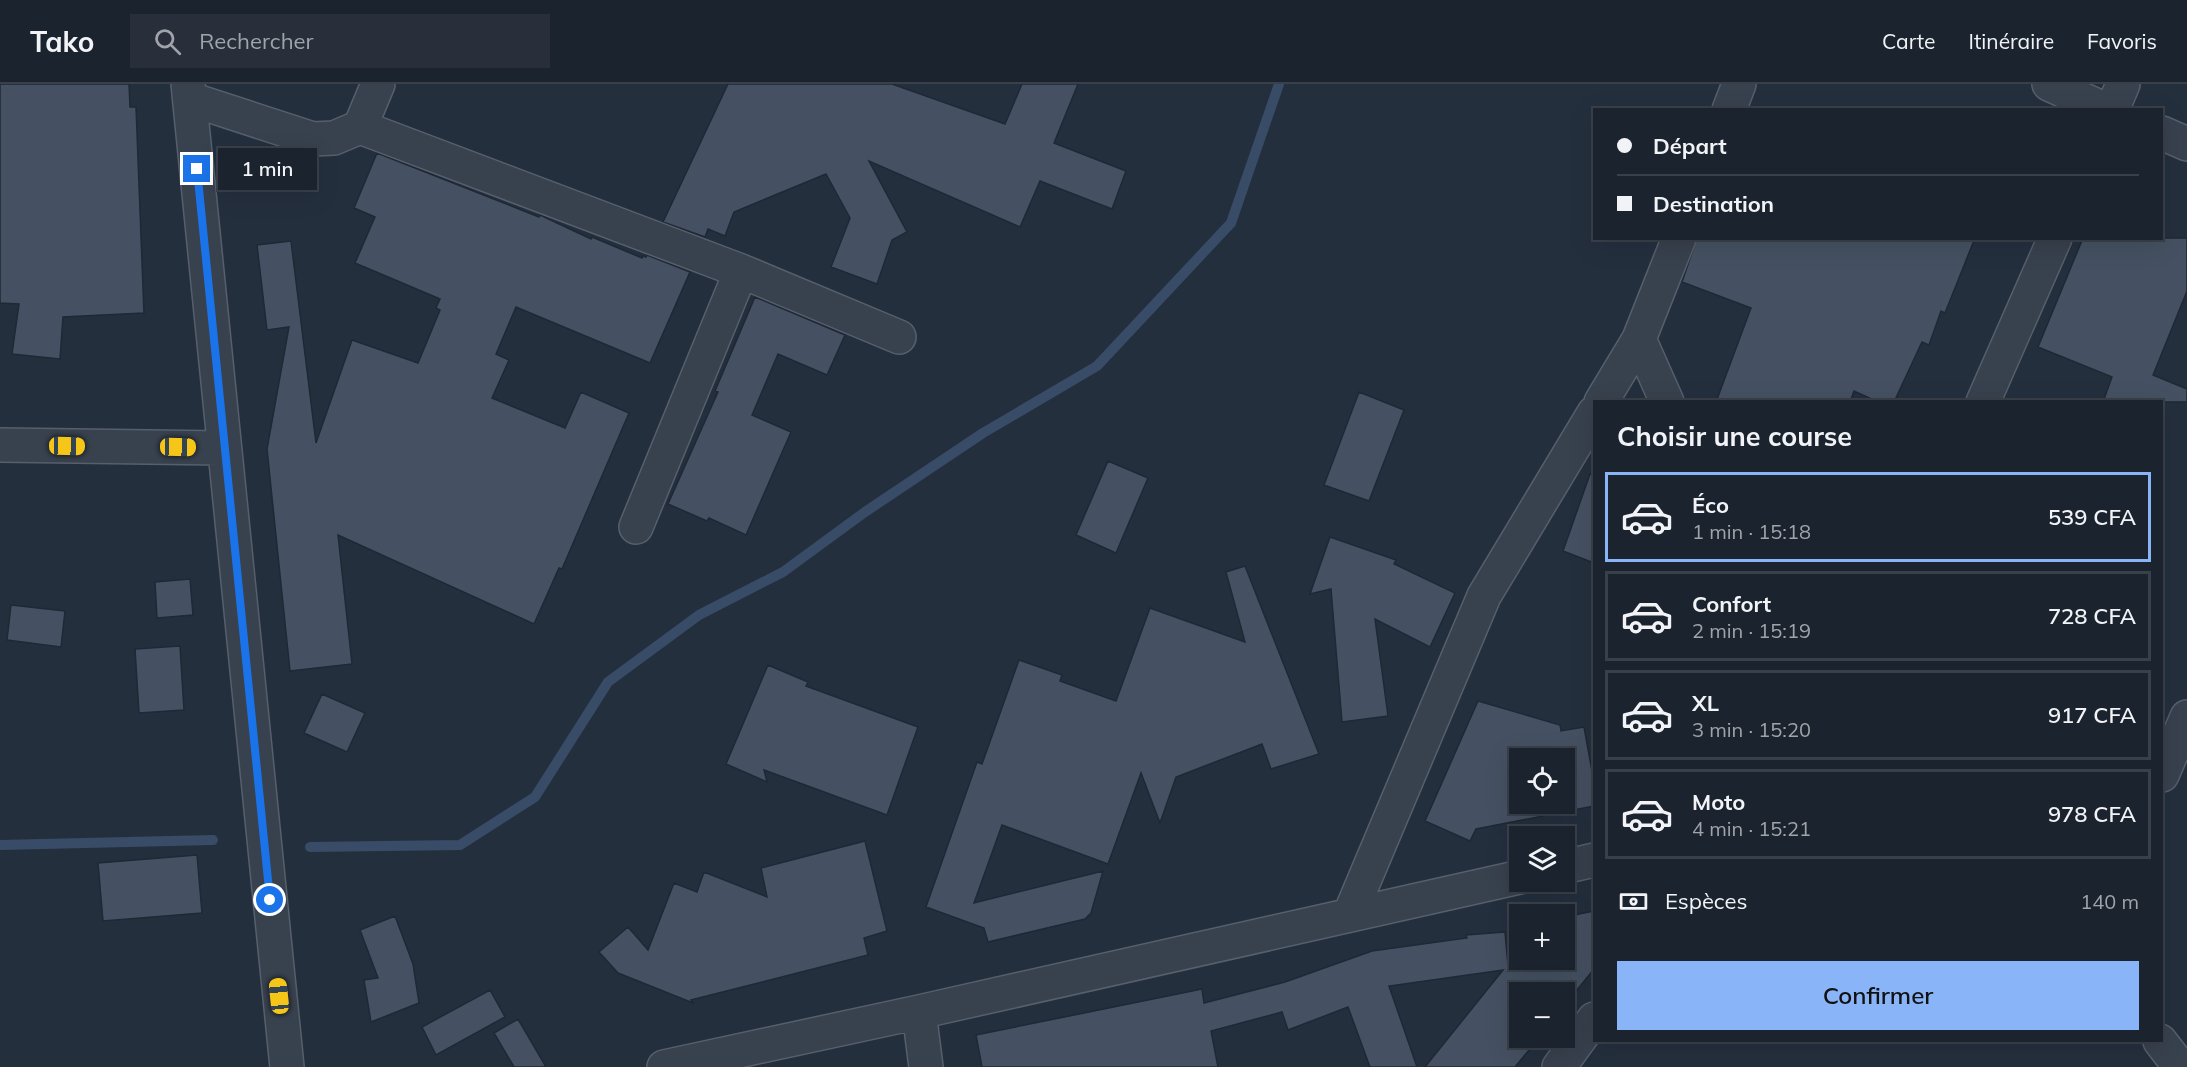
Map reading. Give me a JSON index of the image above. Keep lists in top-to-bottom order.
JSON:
{
  "page": {
    "header": "Tako",
    "search": "Rechercher",
    "nav": ["Carte", "Itinéraire", "Favoris"],
    "banner": ["Départ", "Destination"],
    "bubble": "1 min",
    "heading": "Choisir une course",
    "list": [
      {
        "name": "Éco",
        "note": "1 min · 15:18",
        "value": "539 CFA"
      },
      {
        "name": "Confort",
        "note": "2 min · 15:19",
        "value": "728 CFA"
      },
      {
        "name": "XL",
        "note": "3 min · 15:20",
        "value": "917 CFA"
      },
      {
        "name": "Moto",
        "note": "4 min · 15:21",
        "value": "978 CFA"
      }
    ],
    "map_buttons": ["+", "−"],
    "pay": ["Espèces", "140 m"],
    "buttons": "Confirmer"
  }
}
